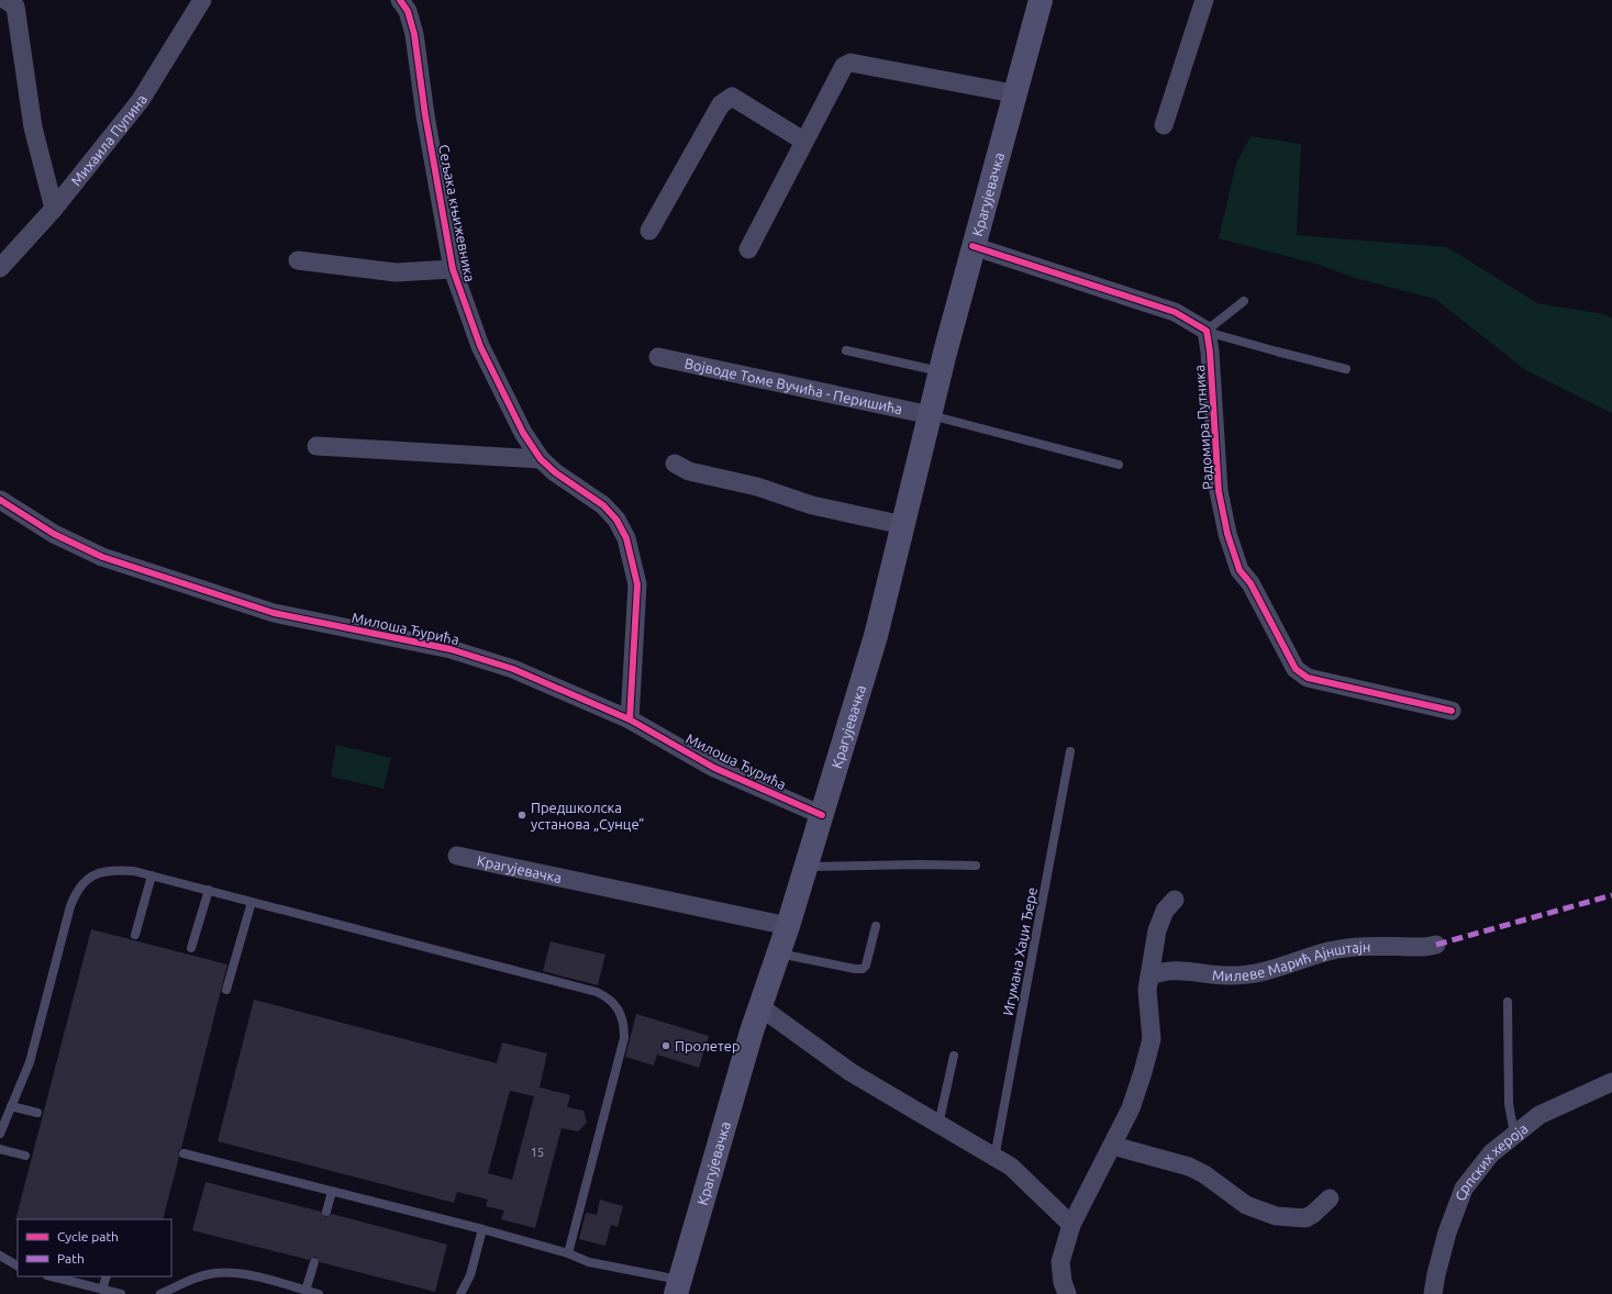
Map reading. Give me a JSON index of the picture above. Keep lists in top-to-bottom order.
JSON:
{
  "streets": {
    "main road": ["Крагујевачка"],
    "street": [
      "Михаила Пупина",
      "Сељака књижевника",
      "Војводе Томе Вучића - Перишића",
      "Радомира Путника",
      "Милоша Ђурића",
      "Милеве Марић Ајнштајн",
      "Српских хероја"
    ],
    "lane": ["Игумана Хаџи Ђере"]
  },
  "crossings": [
    ["Крагујевачка", "Војводе Томе Вучића - Перишића"],
    ["Крагујевачка", "Милоша Ђурића"],
    ["Сељака књижевника", "Милоша Ђурића"]
  ],
  "places": ["Предшколска установа „Сунце”", "Пролетер"],
  "house_numbers": ["15"],
  "legend": ["Cycle path", "Path"]
}
